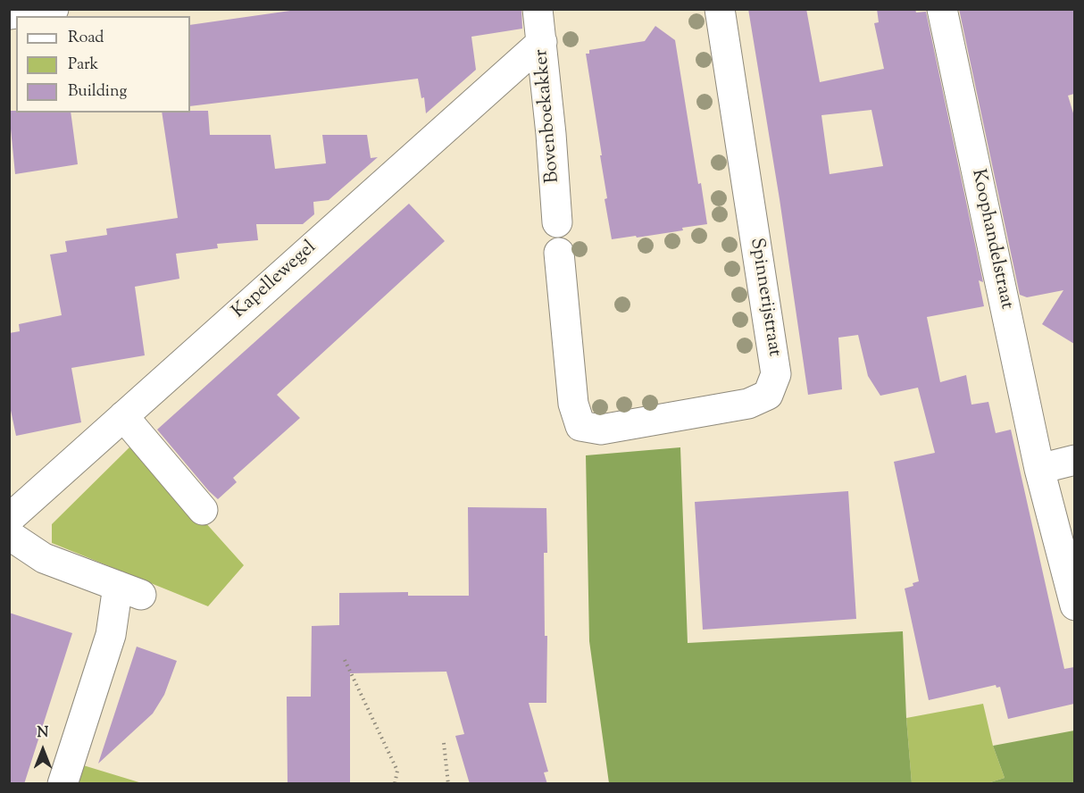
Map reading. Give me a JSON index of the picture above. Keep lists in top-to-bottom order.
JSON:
{
  "streets": {
    "street": [
      "Bovenboekakker",
      "Koophandelstraat",
      "Kapellewegel",
      "Spinnerijstraat"
    ]
  },
  "crossings": [
    ["Bovenboekakker", "Kapellewegel"]
  ],
  "legend": ["Road", "Park", "Building"],
  "north": "top"
}
